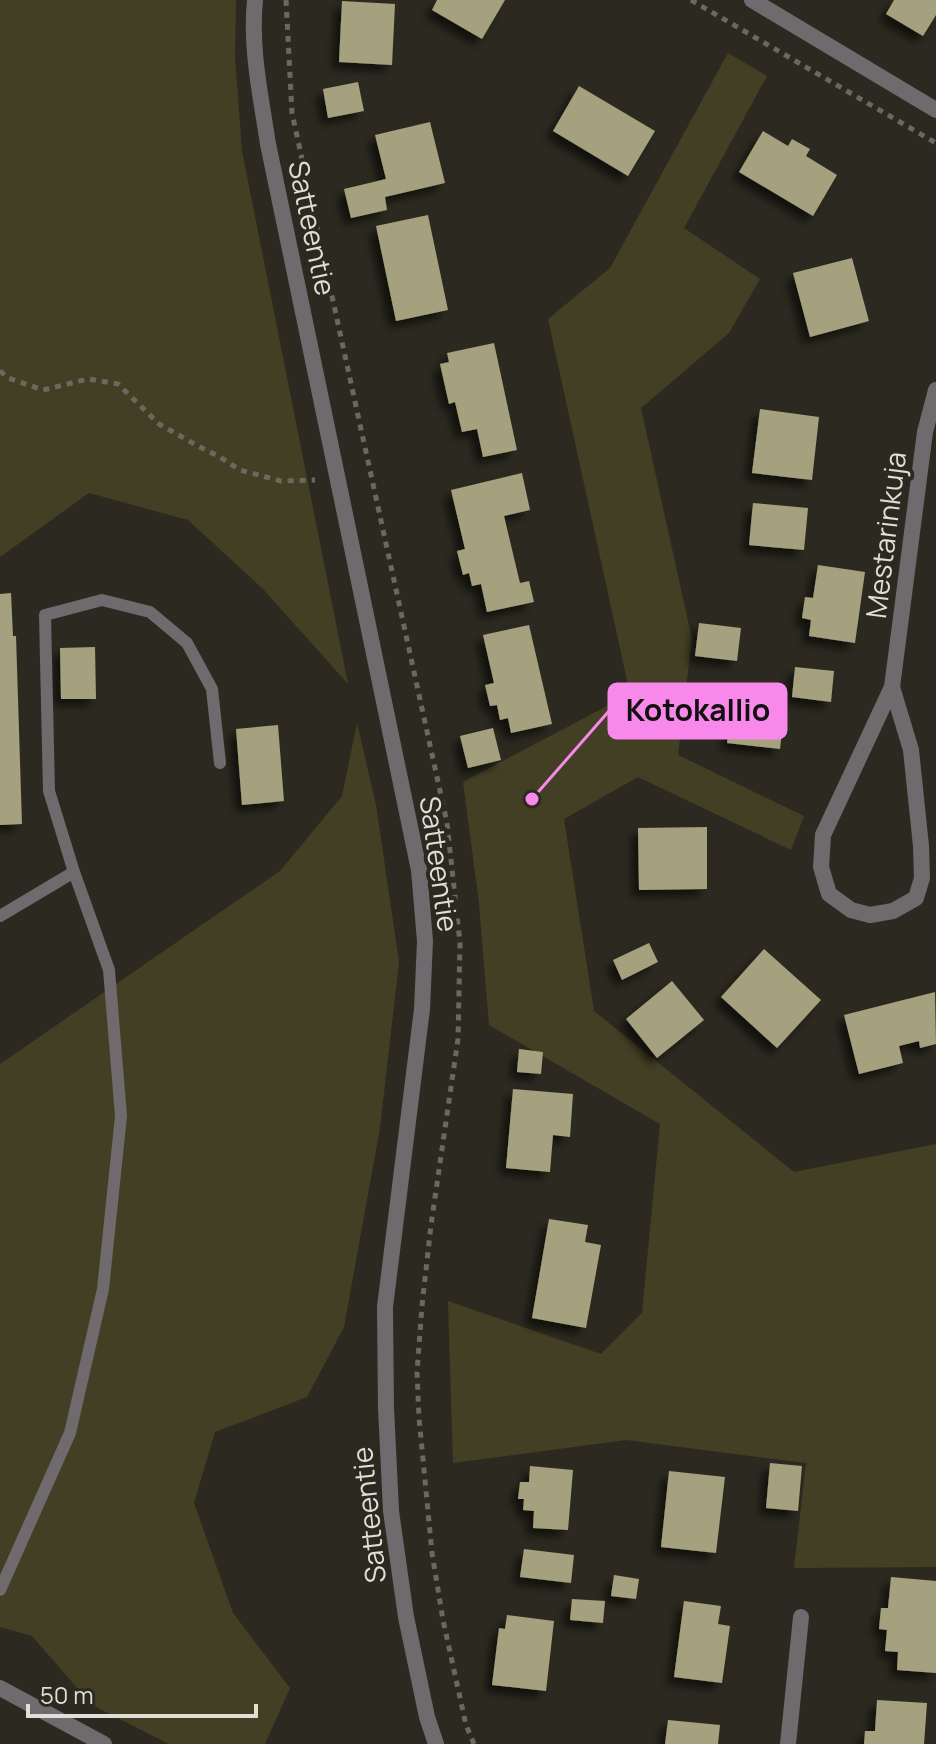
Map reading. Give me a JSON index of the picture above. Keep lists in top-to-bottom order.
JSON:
{
  "streets": {
    "street": ["Satteentie", "Mestarinkuja"]
  },
  "places": ["Kotokallio"],
  "scale_bar": "50 m"
}
